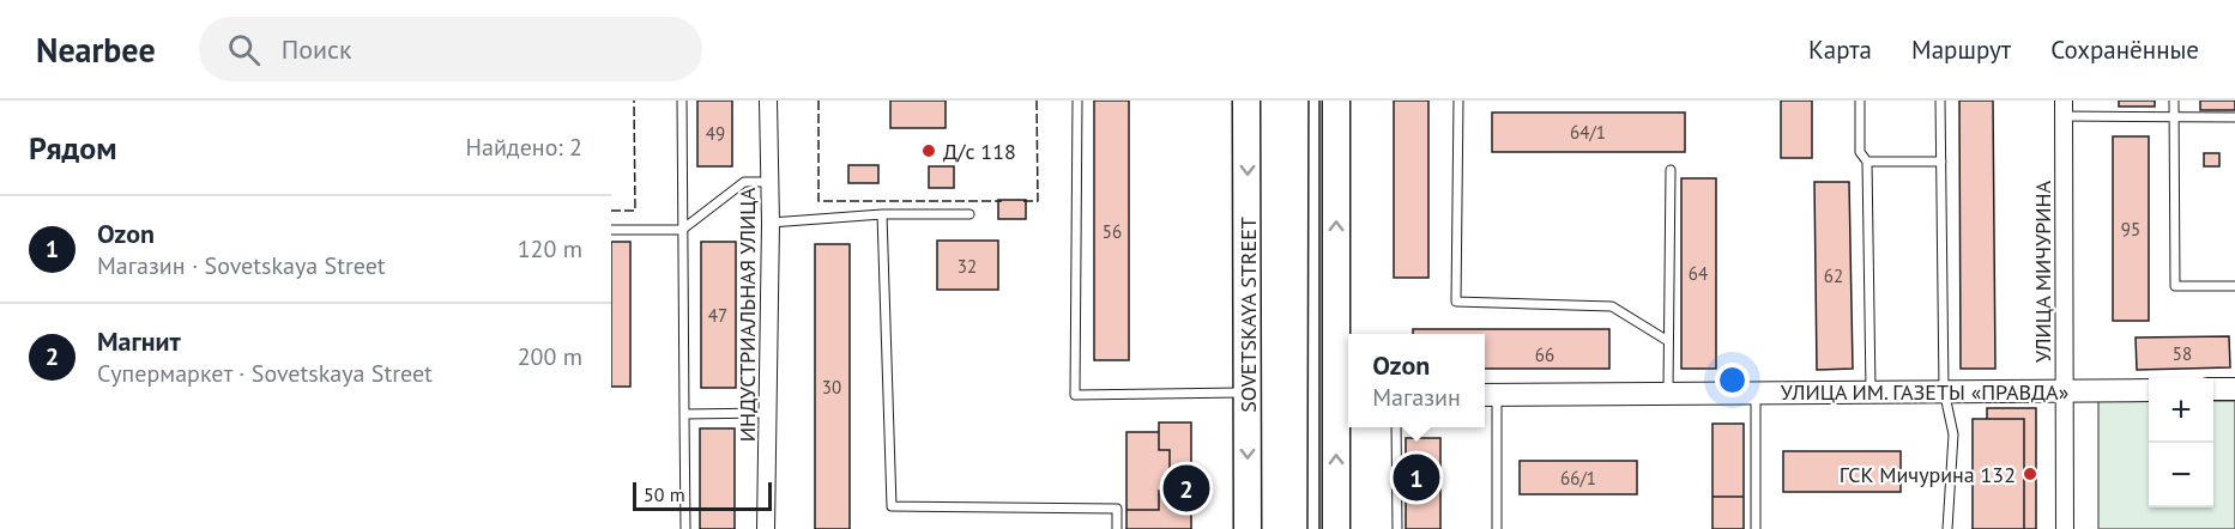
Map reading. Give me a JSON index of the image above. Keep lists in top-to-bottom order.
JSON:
{
  "streets": {
    "main road": ["SOVETSKAYA STREET"],
    "street": ["УЛИЦА МИЧУРИНА", "ИНДУСТРИАЛЬНАЯ УЛИЦА", "УЛИЦА ИМ. ГАЗЕТЫ «ПРАВДА»"]
  },
  "crossings": [
    ["УЛИЦА МИЧУРИНА", "УЛИЦА ИМ. ГАЗЕТЫ «ПРАВДА»"]
  ],
  "places": ["Д/с 118", "ГСК Мичурина 132"],
  "house_numbers": [
    "64/1",
    "49",
    "95",
    "56",
    "32",
    "64",
    "62",
    "47",
    "58",
    "66",
    "30",
    "66/1"
  ],
  "scale_bar": "50 m",
  "page": {
    "header": "Nearbee",
    "search": "Поиск",
    "nav": ["Карта", "Маршрут", "Сохранённые"],
    "heading": ["Рядом", "Найдено: 2"],
    "list": [
      {
        "mark": "1",
        "name": "Ozon",
        "note": "Магазин · Sovetskaya Street",
        "value": "120 m"
      },
      {
        "mark": "2",
        "name": "Магнит",
        "note": "Супермаркет · Sovetskaya Street",
        "value": "200 m"
      }
    ],
    "popup": ["Ozon", "Магазин"],
    "map_buttons": ["+", "−"],
    "pins": ["1", "2"],
    "scale": "50 m"
  }
}
